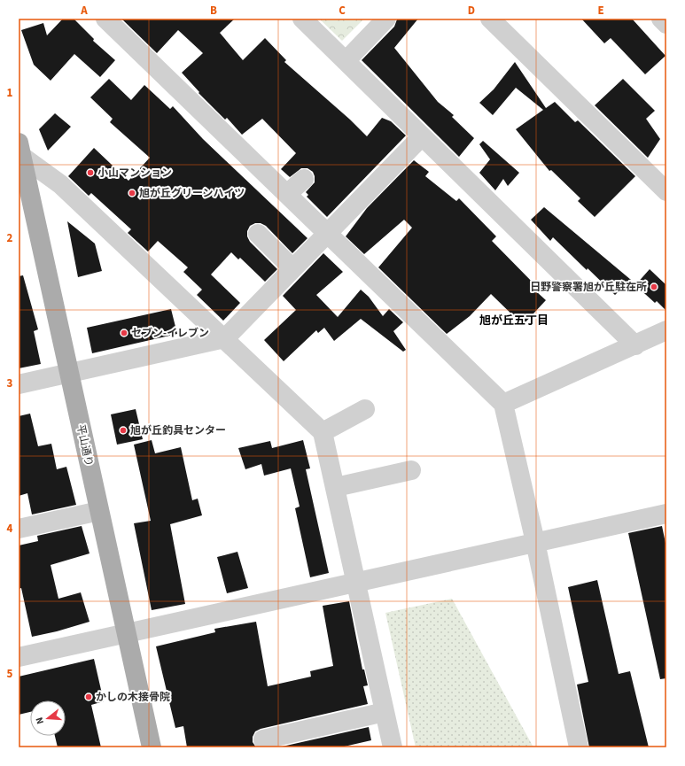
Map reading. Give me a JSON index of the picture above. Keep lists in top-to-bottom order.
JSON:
{
  "streets": {
    "main road": ["平山通り"]
  },
  "districts": ["旭が丘五丁目"],
  "places": [
    "小山マンション",
    "旭が丘グリーンハイツ",
    "日野警察署旭が丘駐在所",
    "セブン-イレブン",
    "旭が丘釣具センター",
    "かしの木接骨院"
  ],
  "north": "left",
  "grid": {
    "columns": [
      "A",
      "B",
      "C",
      "D",
      "E"
    ],
    "rows": [
      "1",
      "2",
      "3",
      "4",
      "5"
    ]
  }
}
